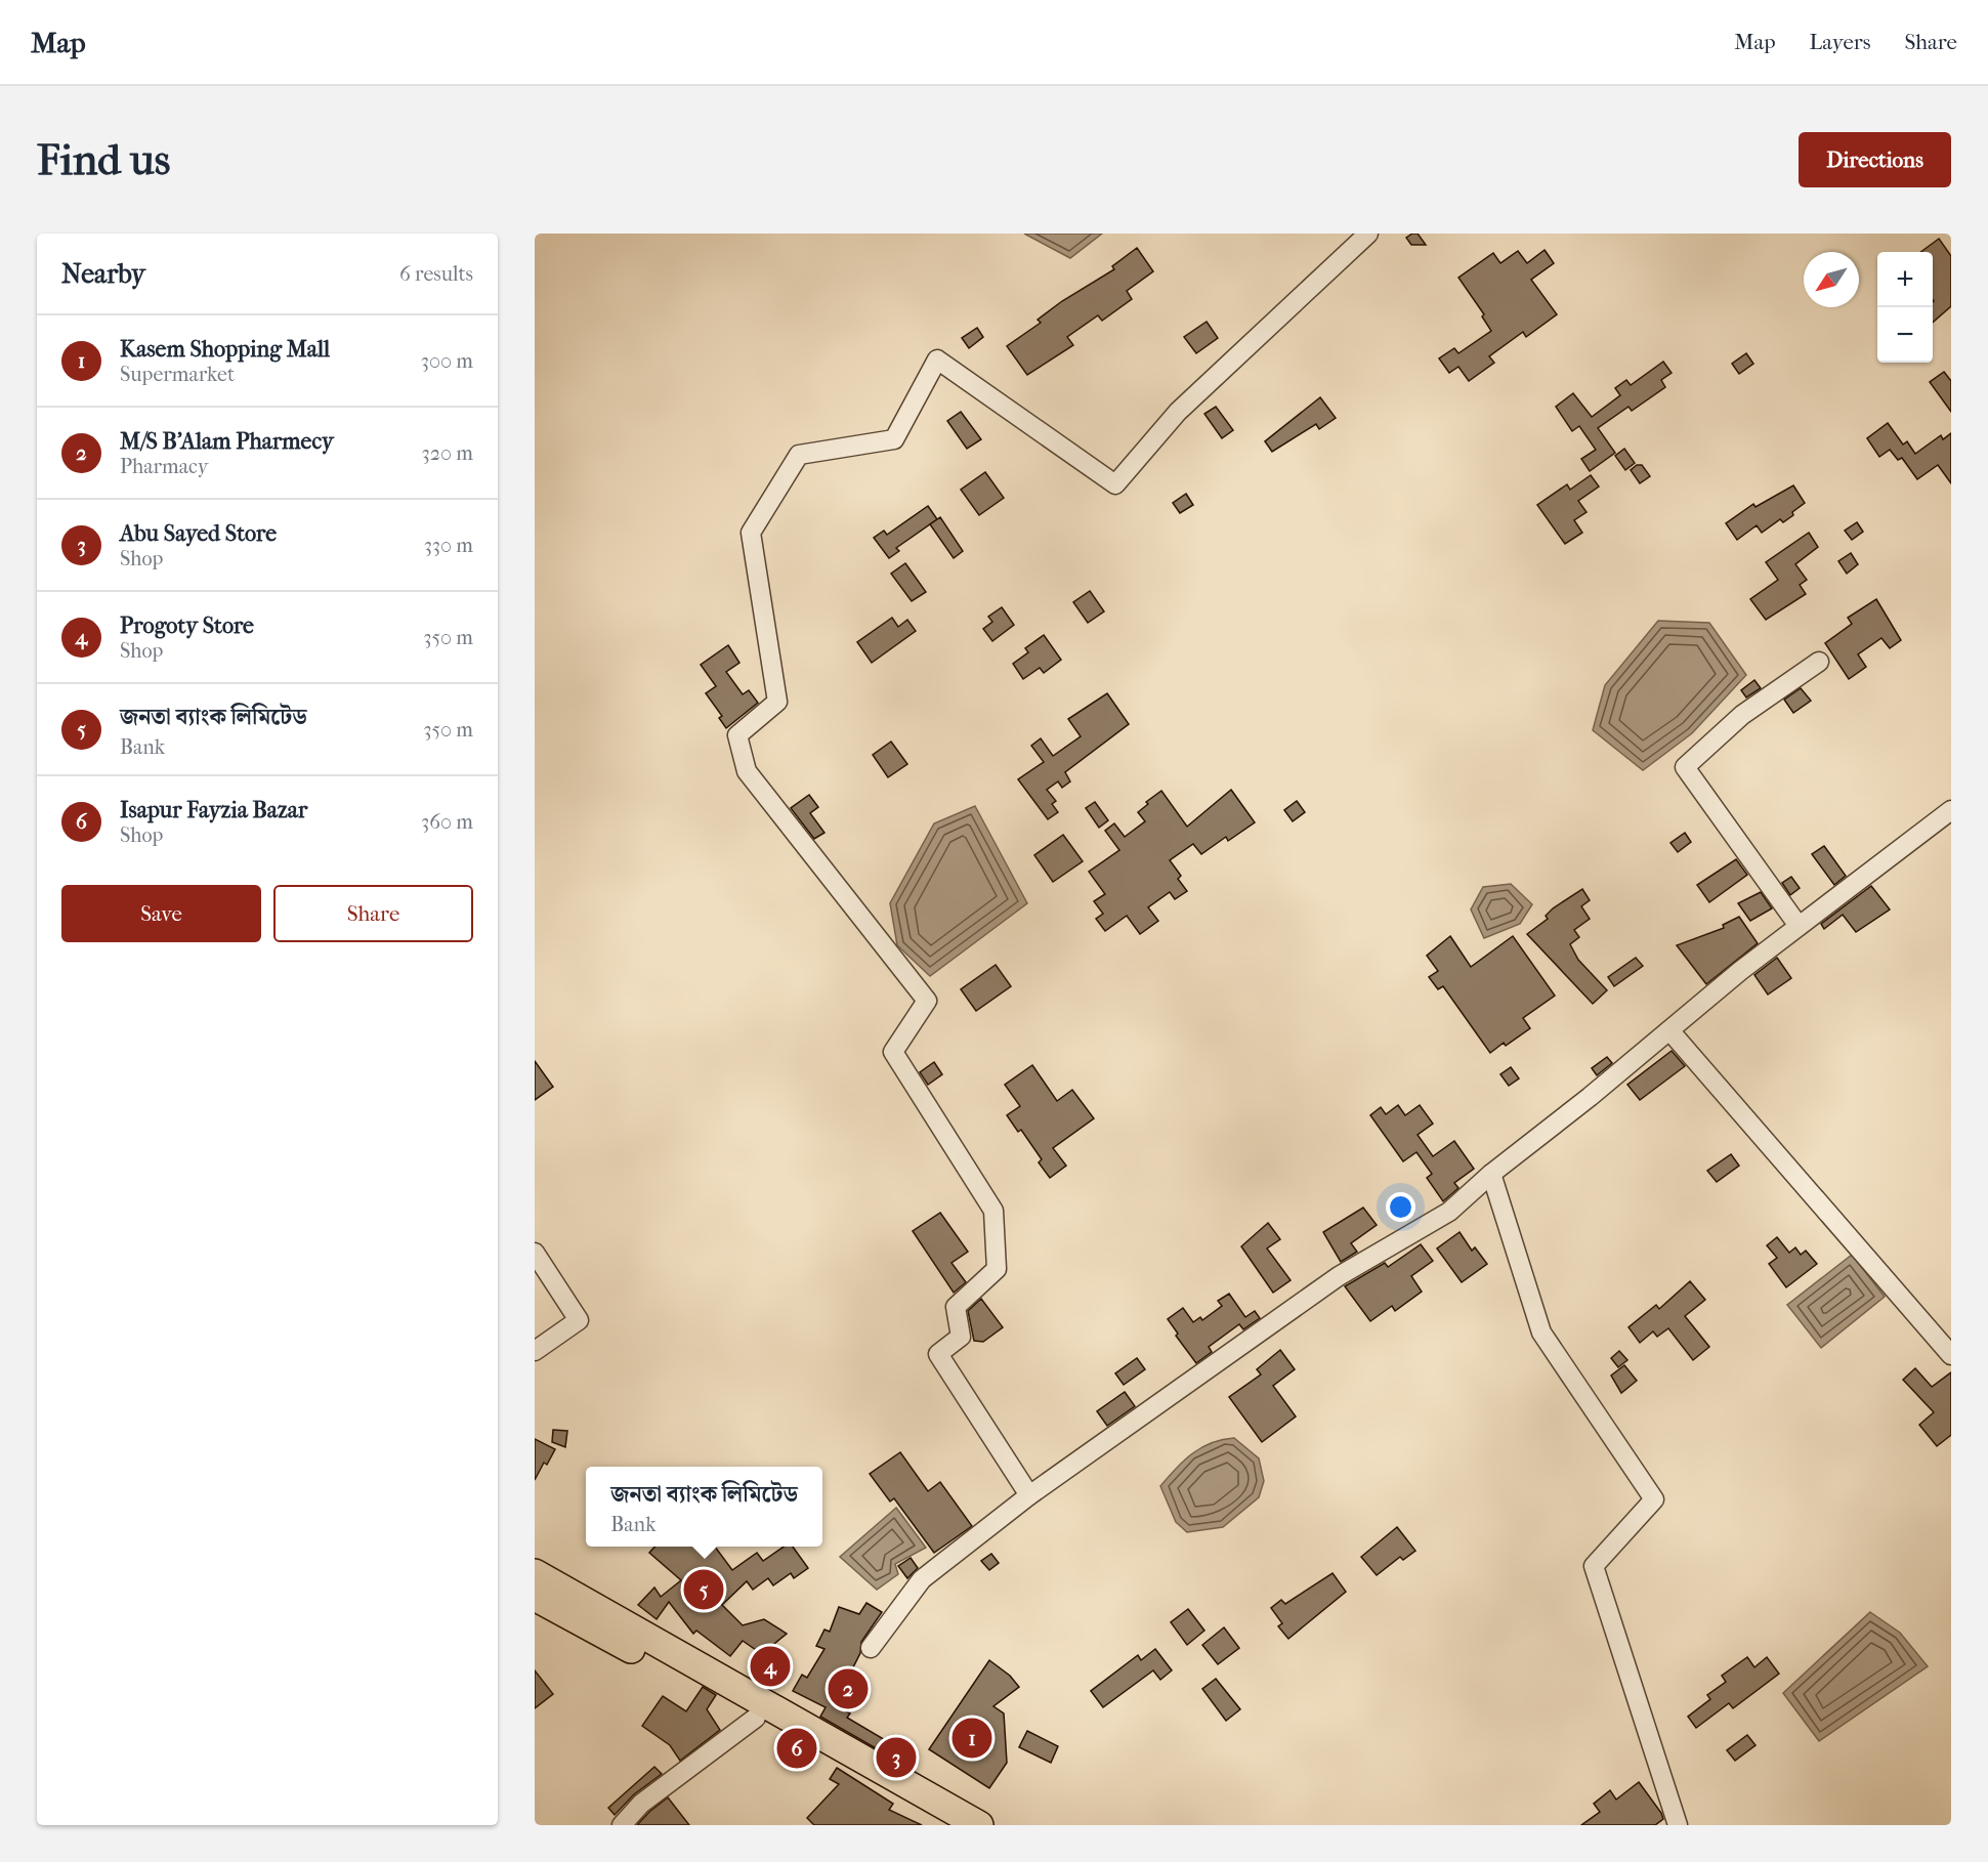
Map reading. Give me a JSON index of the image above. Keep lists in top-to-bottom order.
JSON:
{
  "north": "bottom left",
  "page": {
    "header": "Map",
    "nav": ["Map", "Layers", "Share"],
    "buttons": [
      "Directions",
      ["Save", "Share"]
    ],
    "title": "Find us",
    "heading": ["Nearby", "6 results"],
    "map_buttons": ["+", "−"],
    "list": [
      {
        "mark": "1",
        "name": "Kasem Shopping Mall",
        "note": "Supermarket",
        "value": "300 m"
      },
      {
        "mark": "2",
        "name": "M/S B'Alam Pharmecy",
        "note": "Pharmacy",
        "value": "320 m"
      },
      {
        "mark": "3",
        "name": "Abu Sayed Store",
        "note": "Shop",
        "value": "330 m"
      },
      {
        "mark": "4",
        "name": "Progoty Store",
        "note": "Shop",
        "value": "350 m"
      },
      {
        "mark": "5",
        "name": "জনতা ব্যাংক লিমিটেড",
        "note": "Bank",
        "value": "350 m"
      },
      {
        "mark": "6",
        "name": "Isapur Fayzia Bazar",
        "note": "Shop",
        "value": "360 m"
      }
    ],
    "popup": ["জনতা ব্যাংক লিমিটেড", "Bank"],
    "pins": [
      "5",
      "4",
      "2",
      "1",
      "6",
      "3"
    ]
  }
}
